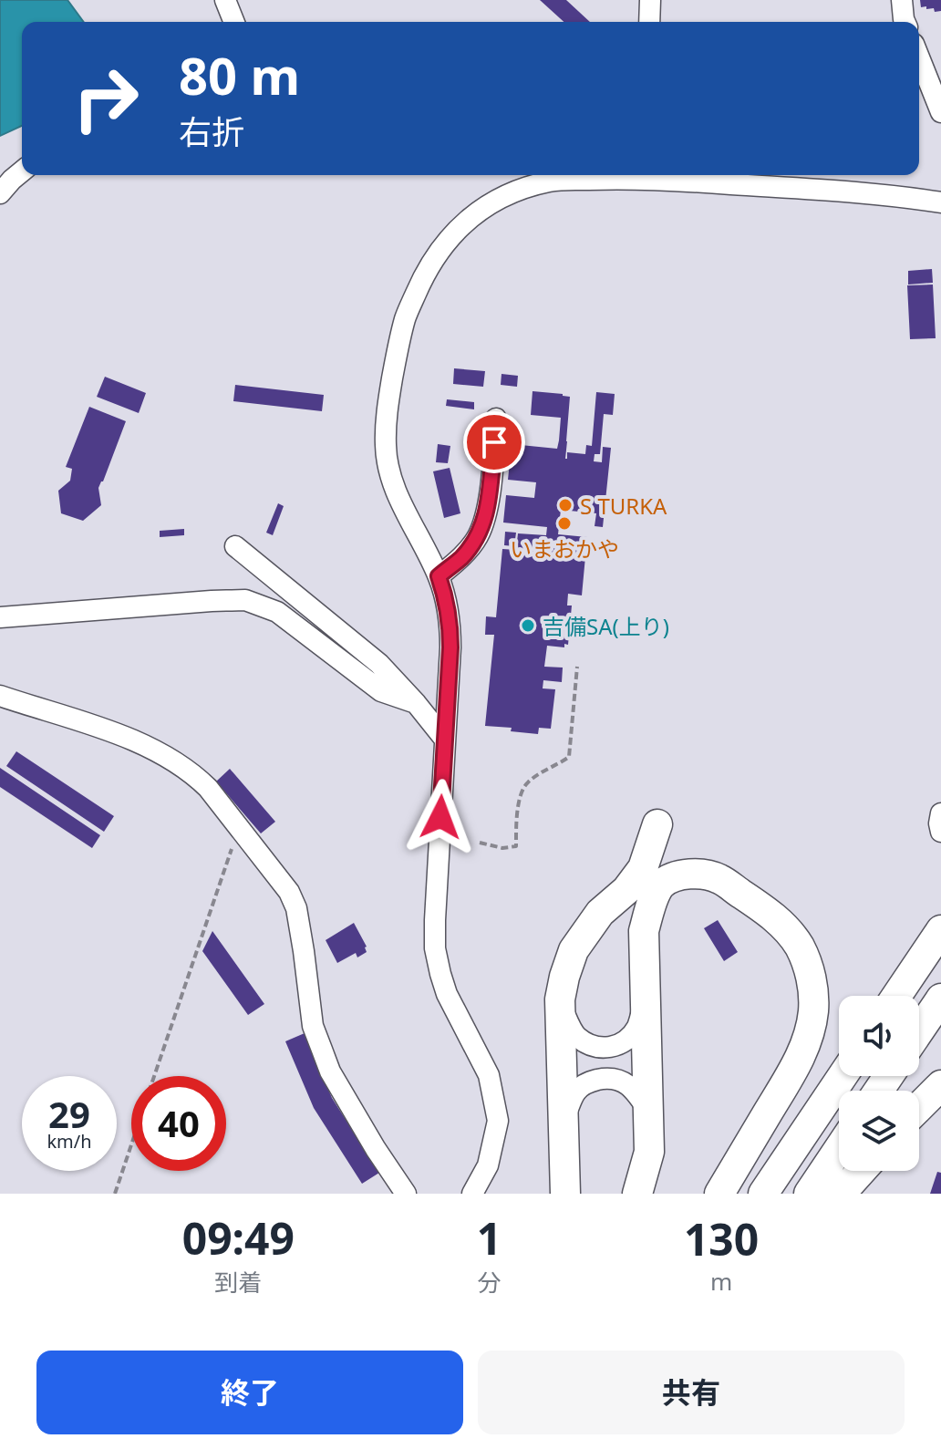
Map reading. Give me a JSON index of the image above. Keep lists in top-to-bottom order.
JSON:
{
  "places": ["S TURKA", "いまおかや", "吉備SA(上り)"],
  "page": {
    "turn": ["80 m", "右折"],
    "speed": "29 km/h",
    "limit": "40",
    "eta": [
      "09:49",
      "到着",
      "1",
      "分",
      "130",
      "m"
    ],
    "buttons": ["終了", "共有"]
  }
}
